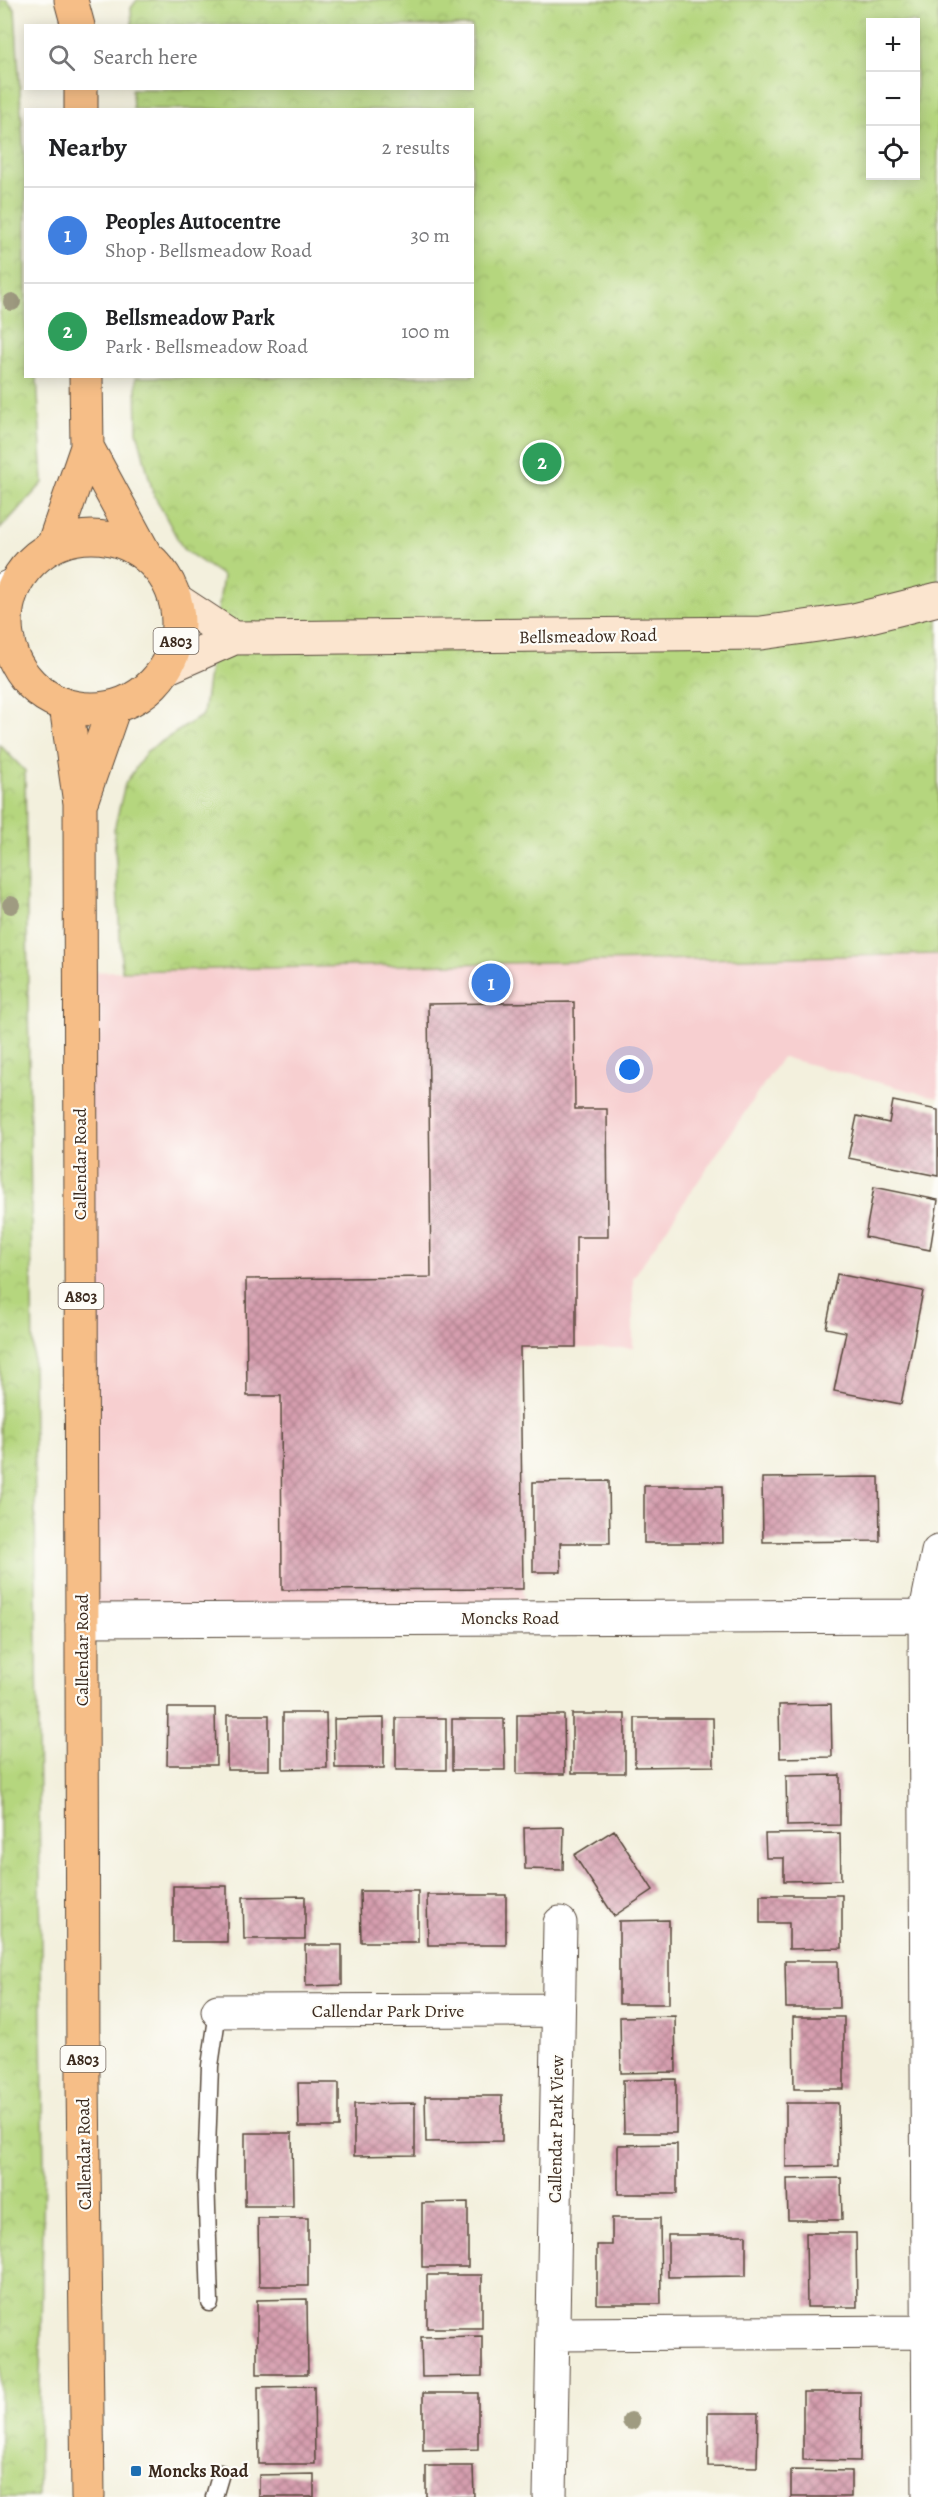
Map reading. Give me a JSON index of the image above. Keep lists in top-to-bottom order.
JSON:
{
  "streets": {
    "main road": ["Bellsmeadow Road", "A803", "Callendar Road"],
    "street": ["Moncks Road", "Callendar Park Drive", "Callendar Park View"]
  },
  "crossings": [
    ["Bellsmeadow Road", "A803"],
    ["Bellsmeadow Road", "Callendar Road"],
    ["A803", "Callendar Road"],
    ["Callendar Road", "Moncks Road"],
    ["Callendar Park Drive", "Callendar Park View"]
  ],
  "places": {
    "transit": ["Moncks Road"]
  },
  "page": {
    "map_buttons": ["+", "−"],
    "search": "Search here",
    "heading": ["Nearby", "2 results"],
    "list": [
      {
        "mark": "1",
        "name": "Peoples Autocentre",
        "note": "Shop · Bellsmeadow Road",
        "value": "30 m"
      },
      {
        "mark": "2",
        "name": "Bellsmeadow Park",
        "note": "Park · Bellsmeadow Road",
        "value": "100 m"
      }
    ],
    "pins": ["2", "1"]
  }
}
